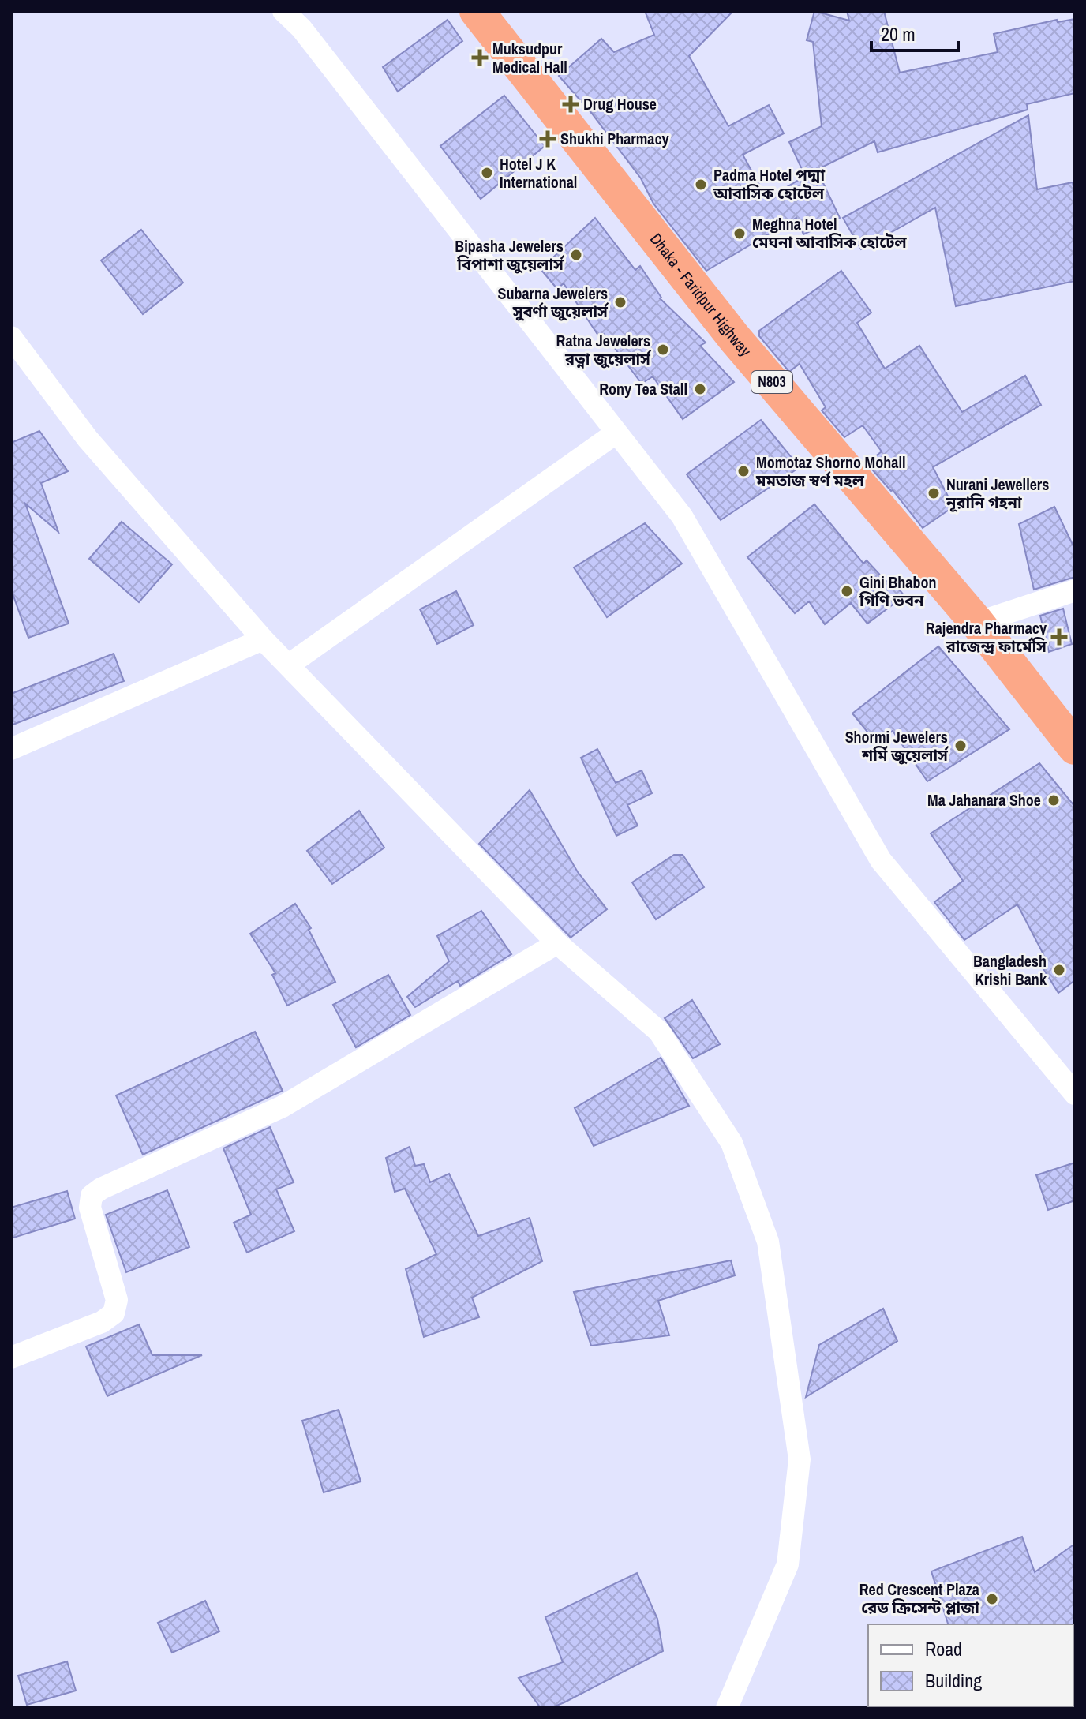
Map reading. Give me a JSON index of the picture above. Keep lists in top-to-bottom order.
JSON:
{
  "streets": {
    "highway": ["Dhaka - Faridpur Highway", "N803"]
  },
  "places": {
    "health": [
      "Muksudpur Medical Hall",
      "Drug House",
      "Shukhi Pharmacy",
      "Rajendra Pharmacy রাজেন্দ্র ফার্মেসি"
    ],
    "other": [
      "Hotel J K International",
      "Padma Hotel পদ্মা আবাসিক হোটেল",
      "Meghna Hotel মেঘনা আবাসিক হোটেল",
      "Bipasha Jewelers বিপাশা জুয়েলার্স",
      "Subarna Jewelers সুবর্ণা জুয়েলার্স",
      "Ratna Jewelers রত্না জুয়েলার্স",
      "Rony Tea Stall",
      "Momotaz Shorno Mohall মমতাজ স্বর্ণ মহল",
      "Nurani Jewellers নূরানি গহনা",
      "Gini Bhabon গিণি ভবন",
      "Shormi Jewelers শর্মি জুয়েলার্স",
      "Ma Jahanara Shoe",
      "Bangladesh Krishi Bank",
      "Red Crescent Plaza রেড ক্রিসেন্ট প্লাজা"
    ]
  },
  "legend": ["Road", "Building"],
  "scale_bar": "20 m"
}
